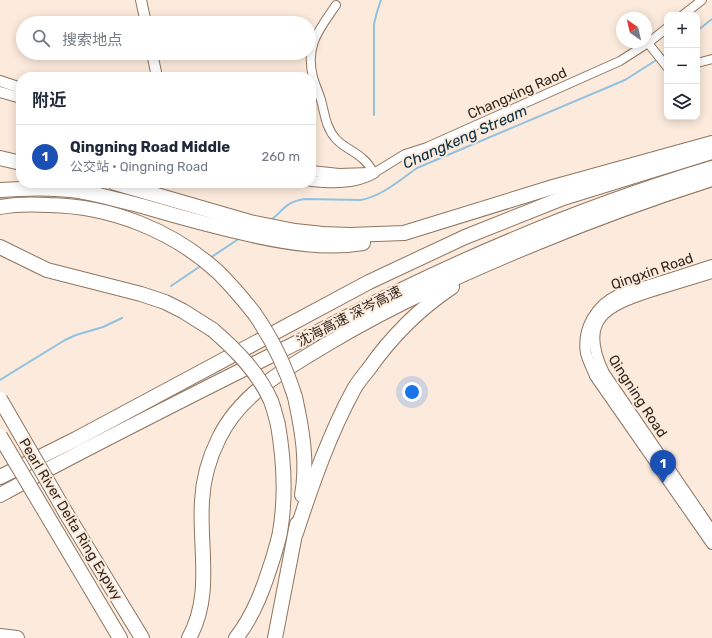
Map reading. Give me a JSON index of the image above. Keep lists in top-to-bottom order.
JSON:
{
  "streets": {
    "highway": ["沈海高速 深岑高速", "Pearl River Delta Ring Expwy"],
    "street": ["Changxing Raod", "Qingxin Road", "Qingning Road"]
  },
  "crossings": [
    ["Qingxin Road", "Qingning Road"]
  ],
  "water": ["Changkeng Stream"],
  "north": "top left",
  "page": {
    "map_buttons": ["+", "−"],
    "search": "搜索地点",
    "heading": "附近",
    "list": [
      {
        "mark": "1",
        "name": "Qingning Road Middle",
        "note": "公交站 · Qingning Road",
        "value": "260 m"
      }
    ],
    "pins": "1"
  }
}
